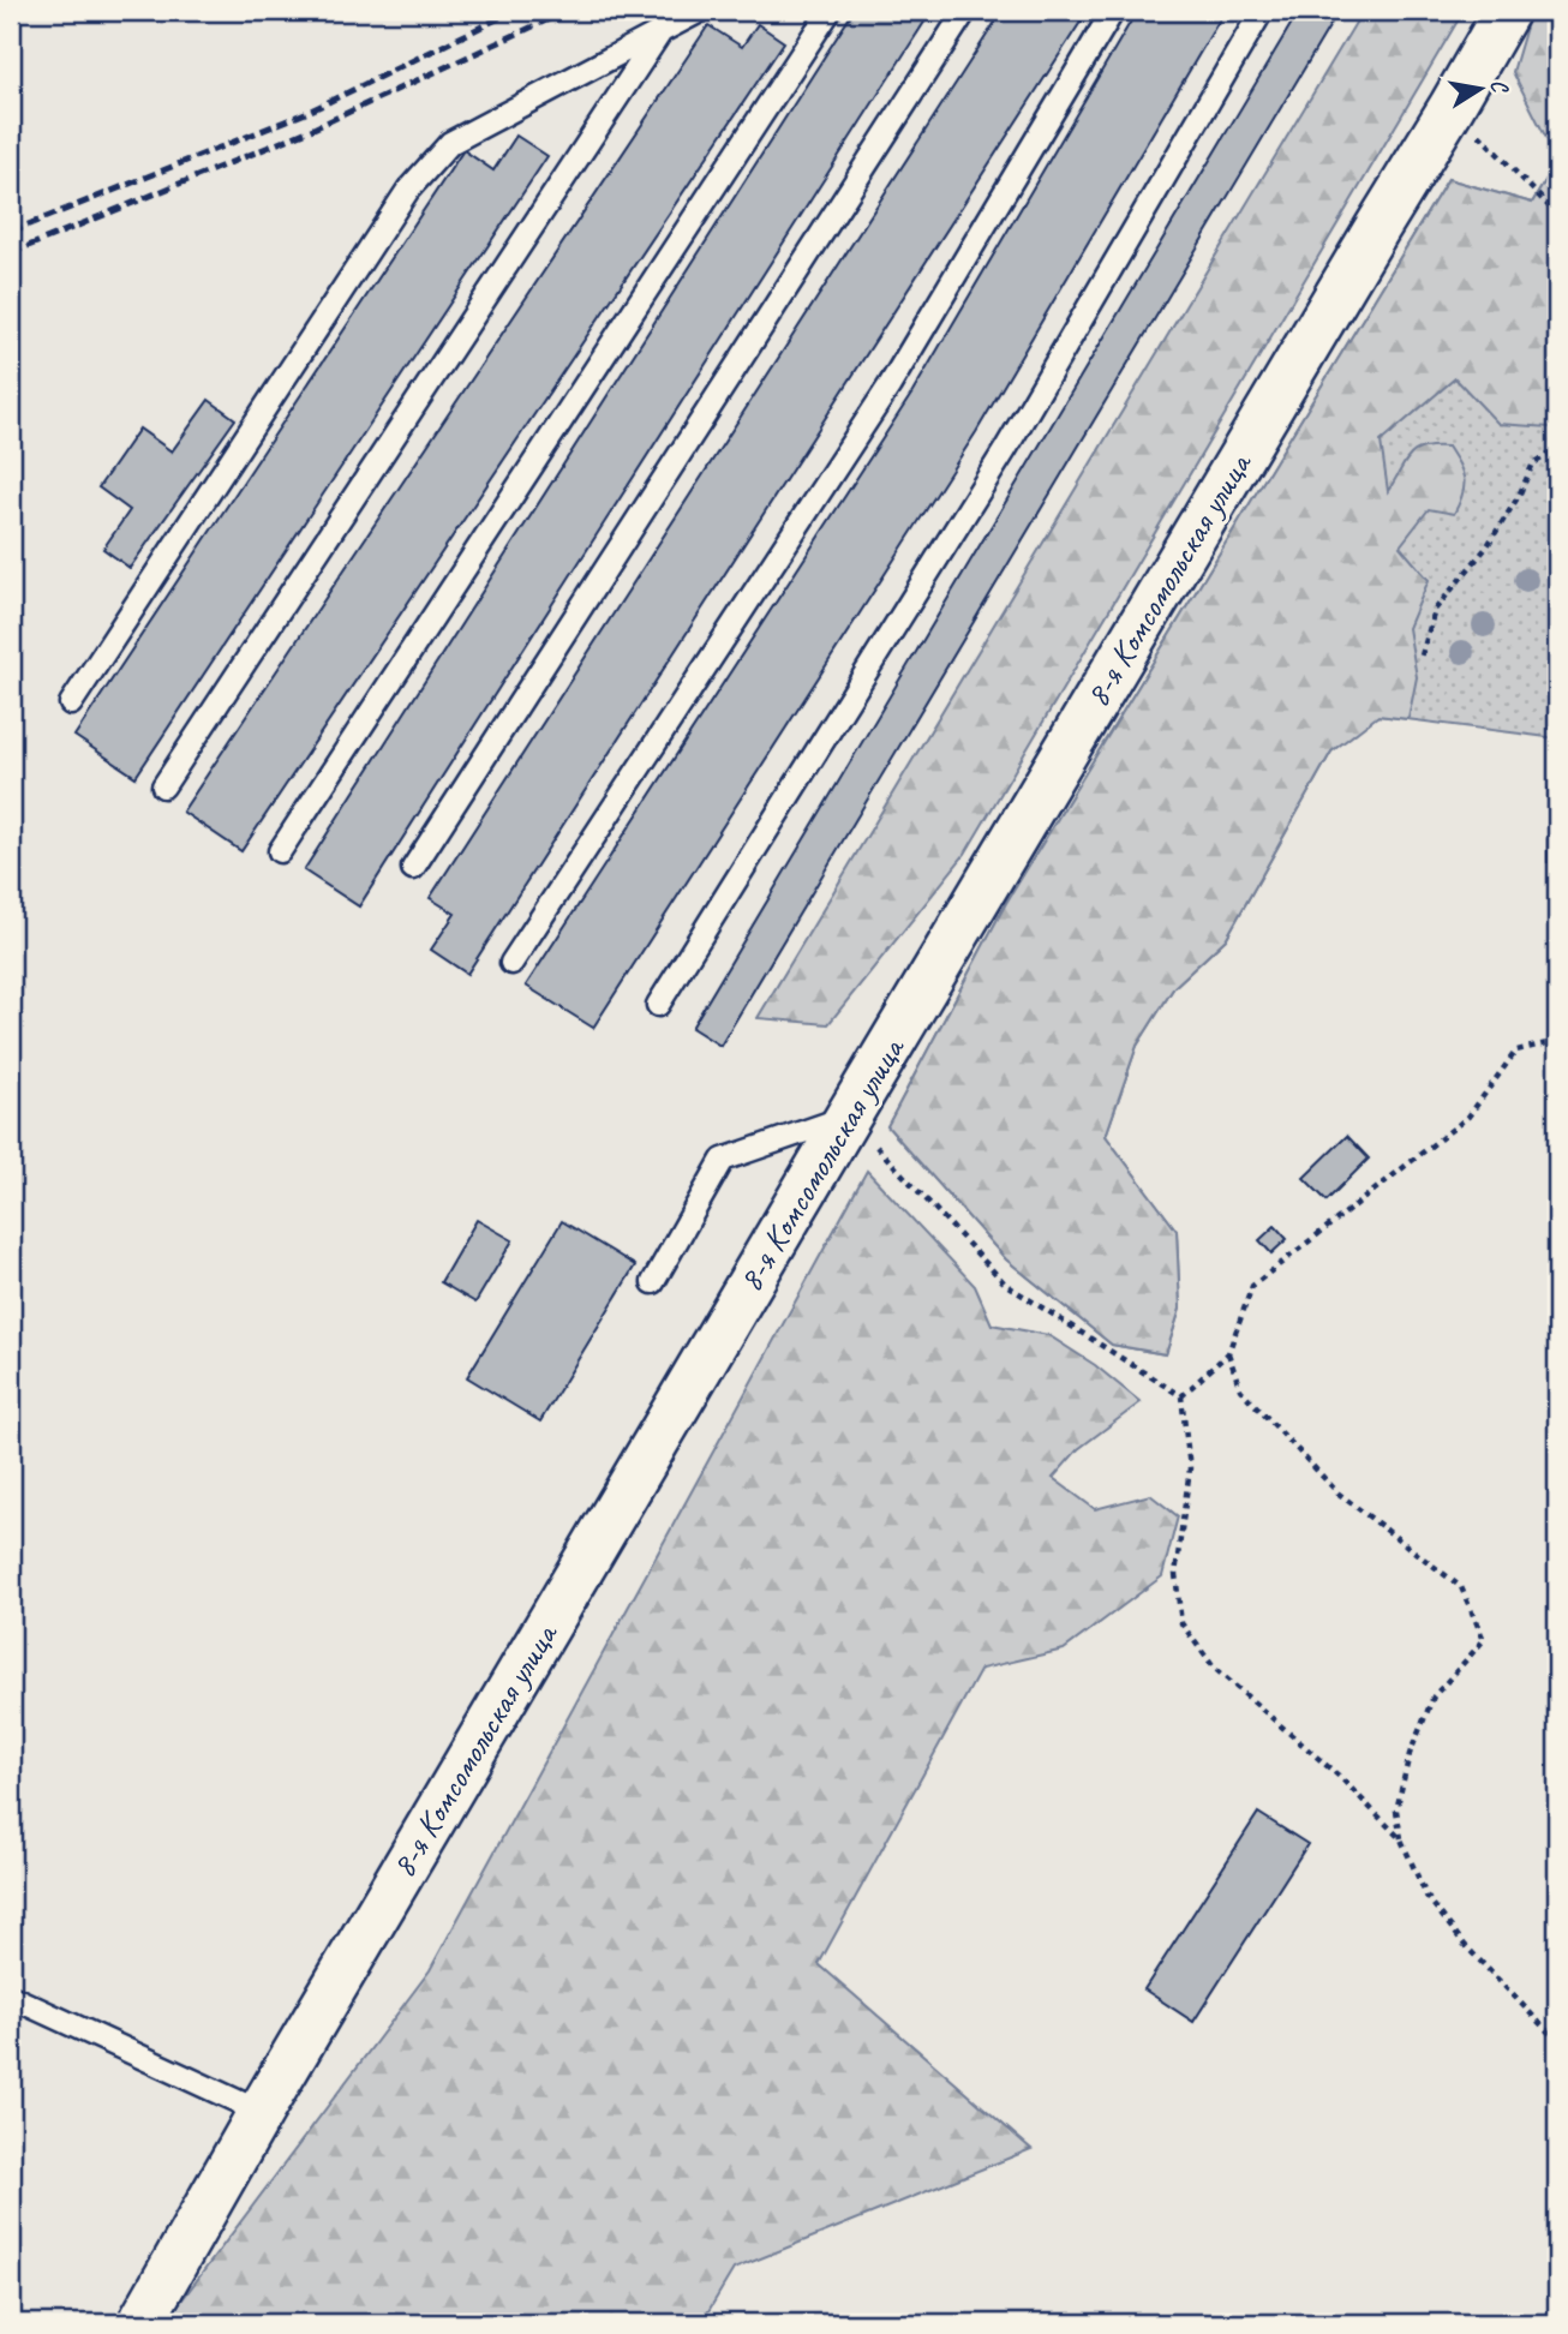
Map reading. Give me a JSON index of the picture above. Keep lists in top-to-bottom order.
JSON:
{
  "streets": {
    "street": ["8-я Комсомольская улица"]
  },
  "north": "right"
}
